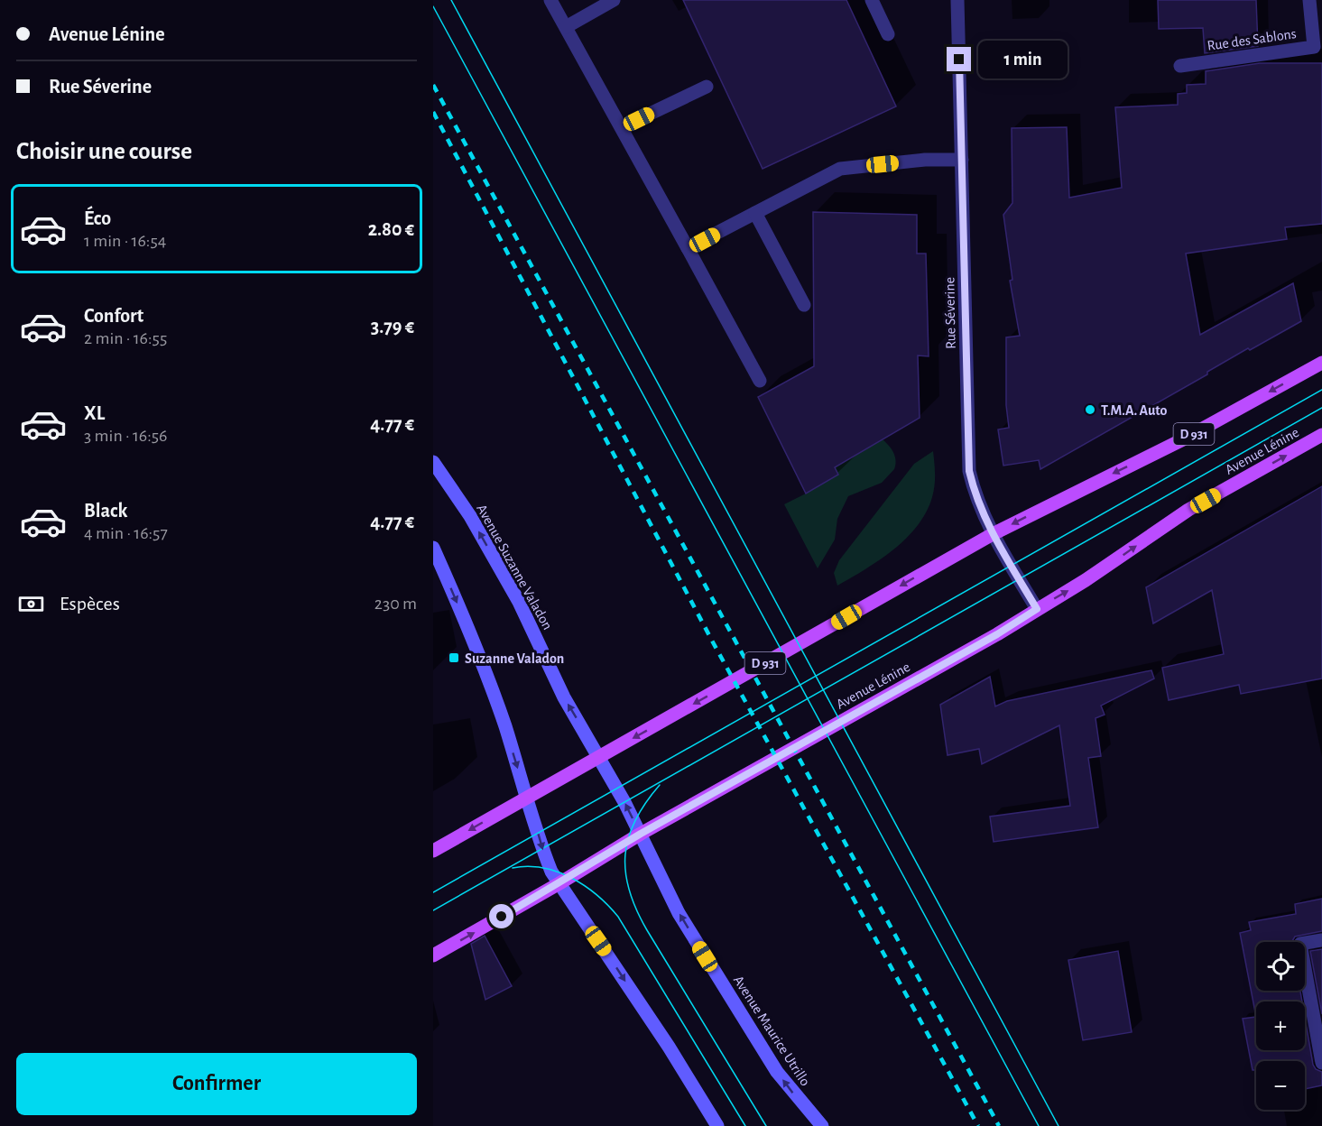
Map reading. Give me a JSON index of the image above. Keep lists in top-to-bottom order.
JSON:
{
  "streets": {
    "main road": ["D 931", "Avenue Lénine"],
    "street": [
      "Rue des Sablons",
      "Rue Séverine",
      "Avenue Suzanne Valadon",
      "Avenue Maurice Utrillo"
    ]
  },
  "crossings": [
    ["Rue Séverine", "D 931"],
    ["Rue Séverine", "Avenue Lénine"],
    ["D 931", "Avenue Suzanne Valadon"],
    ["Avenue Lénine", "Avenue Suzanne Valadon"],
    ["Avenue Lénine", "Avenue Maurice Utrillo"],
    ["Avenue Suzanne Valadon", "Avenue Maurice Utrillo"]
  ],
  "places": {
    "other": ["T.M.A. Auto"],
    "transit": ["Suzanne Valadon"]
  },
  "page": {
    "banner": ["Avenue Lénine", "Rue Séverine"],
    "bubble": "1 min",
    "heading": "Choisir une course",
    "list": [
      {
        "name": "Éco",
        "note": "1 min · 16:54",
        "value": "2.80 €"
      },
      {
        "name": "Confort",
        "note": "2 min · 16:55",
        "value": "3.79 €"
      },
      {
        "name": "XL",
        "note": "3 min · 16:56",
        "value": "4.77 €"
      },
      {
        "name": "Black",
        "note": "4 min · 16:57",
        "value": "4.77 €"
      }
    ],
    "pay": ["Espèces", "230 m"],
    "map_buttons": ["+", "−"],
    "buttons": "Confirmer"
  }
}
